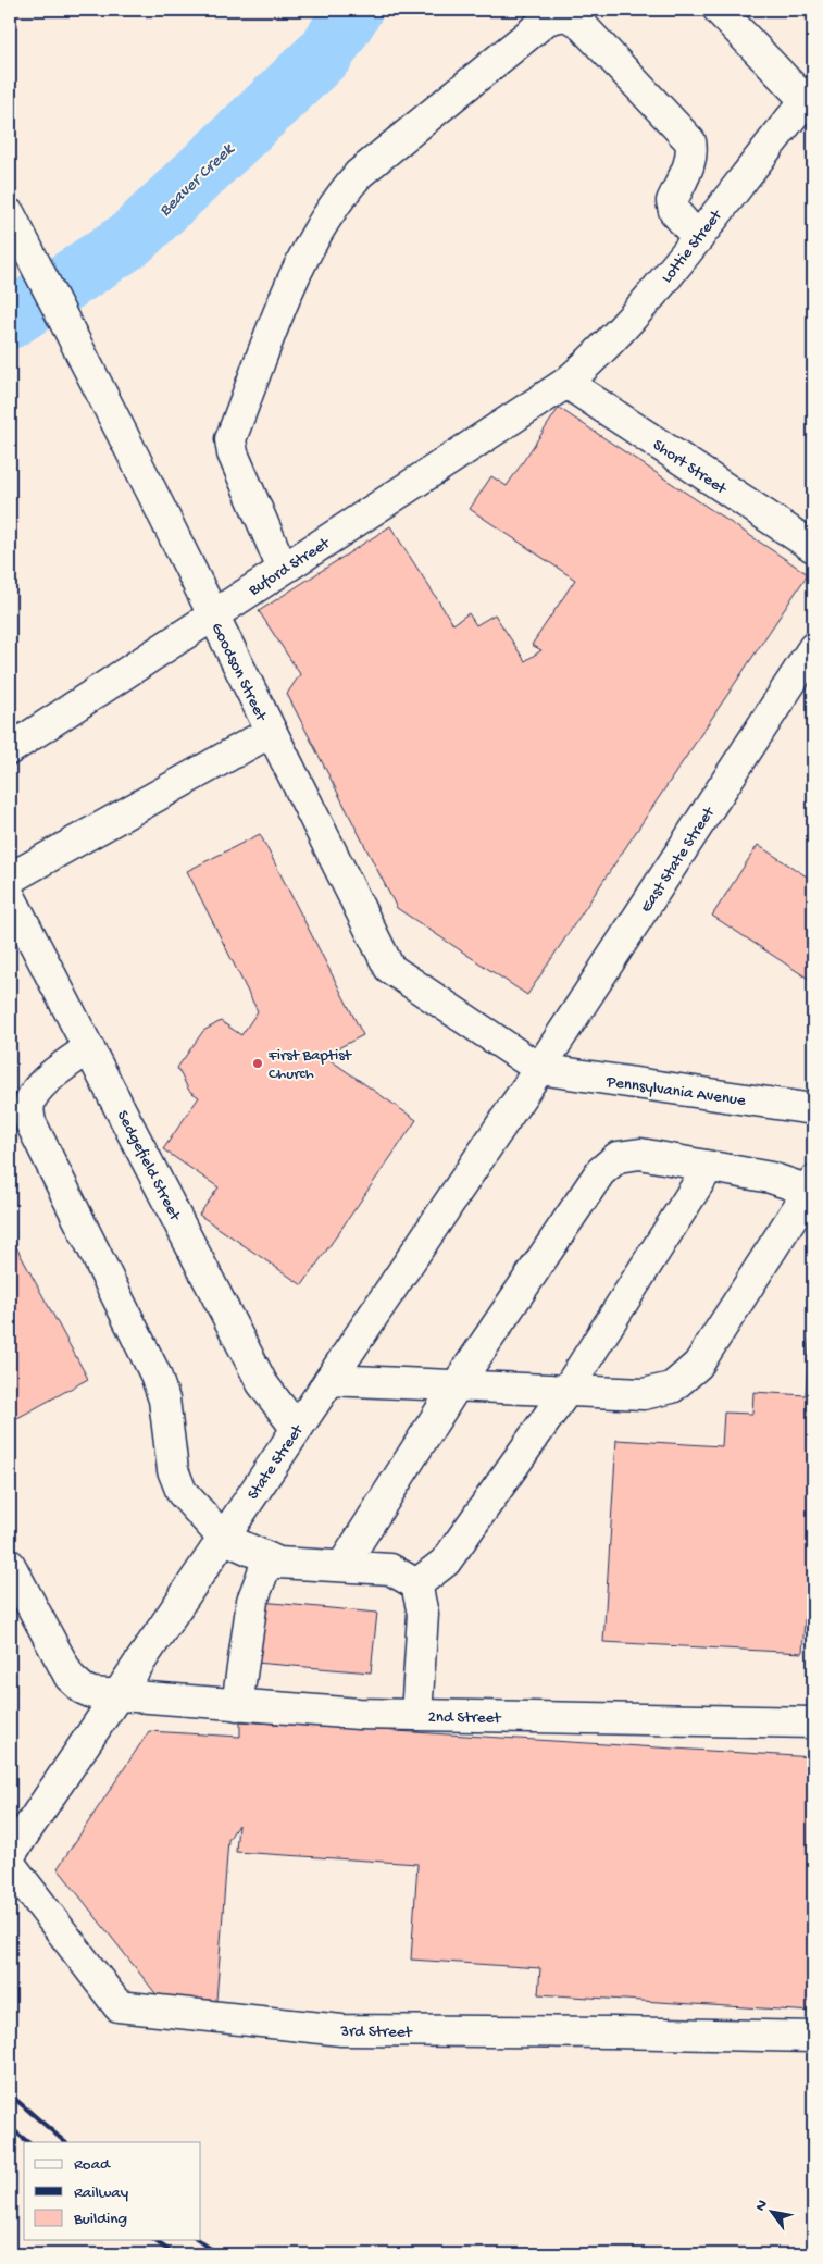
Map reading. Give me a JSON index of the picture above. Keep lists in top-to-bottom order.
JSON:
{
  "streets": {
    "street": [
      "Lottie Street",
      "Short Street",
      "Buford Street",
      "Goodson Street",
      "East State Street",
      "Pennsylvania Avenue",
      "Sedgefield Street",
      "State Street",
      "2nd Street",
      "3rd Street"
    ]
  },
  "crossings": [
    ["Lottie Street", "Short Street"],
    ["Lottie Street", "Buford Street"],
    ["Short Street", "Buford Street"],
    ["Buford Street", "Goodson Street"],
    ["Goodson Street", "East State Street"],
    ["Goodson Street", "Pennsylvania Avenue"],
    ["Goodson Street", "State Street"],
    ["East State Street", "Pennsylvania Avenue"],
    ["East State Street", "State Street"],
    ["Pennsylvania Avenue", "State Street"],
    ["Sedgefield Street", "State Street"],
    ["State Street", "2nd Street"]
  ],
  "water": ["Beaver Creek"],
  "places": ["First Baptist Church"],
  "legend": ["Road", "Railway", "Building"],
  "north": "top left"
}
